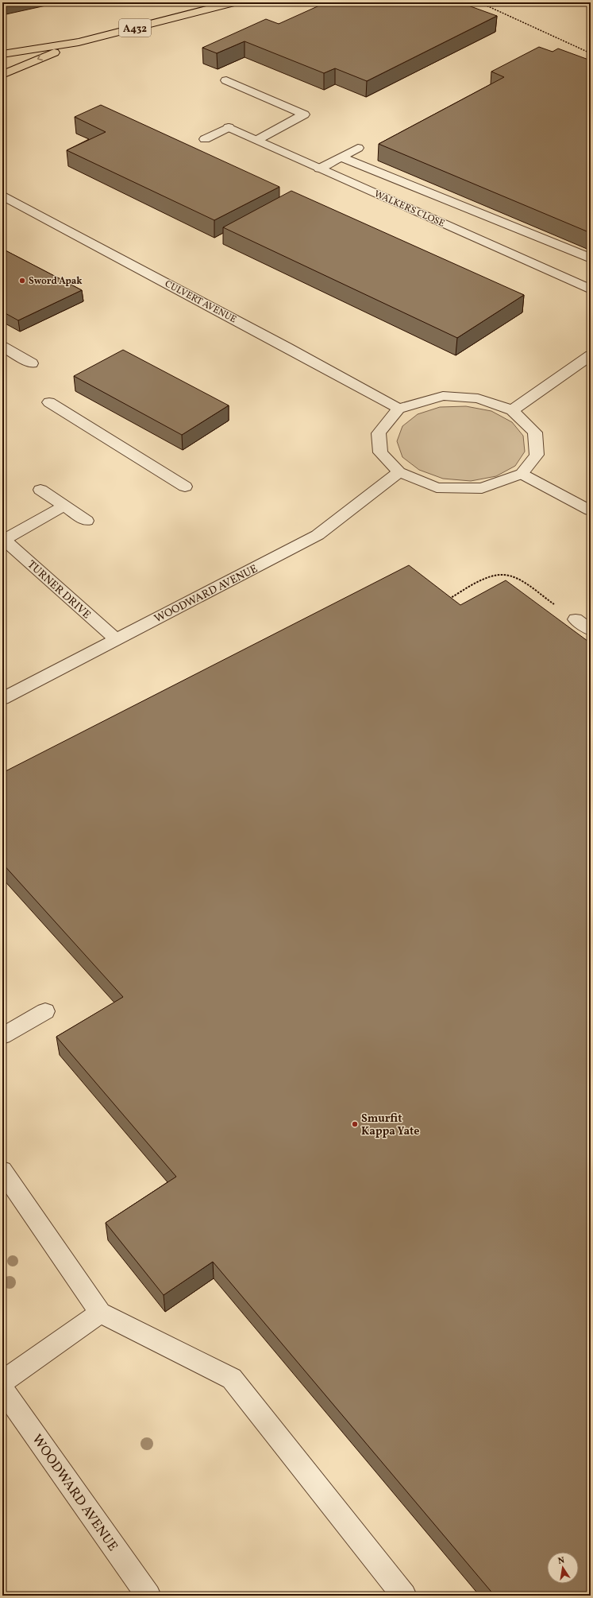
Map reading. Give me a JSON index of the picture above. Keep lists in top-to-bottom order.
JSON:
{
  "streets": {
    "main road": ["A432"],
    "street": [
      "WALKERS CLOSE",
      "CULVERT AVENUE",
      "TURNER DRIVE",
      "WOODWARD AVENUE"
    ]
  },
  "crossings": [
    ["TURNER DRIVE", "WOODWARD AVENUE"]
  ],
  "places": ["Sword Apak", "Smurfit Kappa Yate"],
  "north": "top"
}
